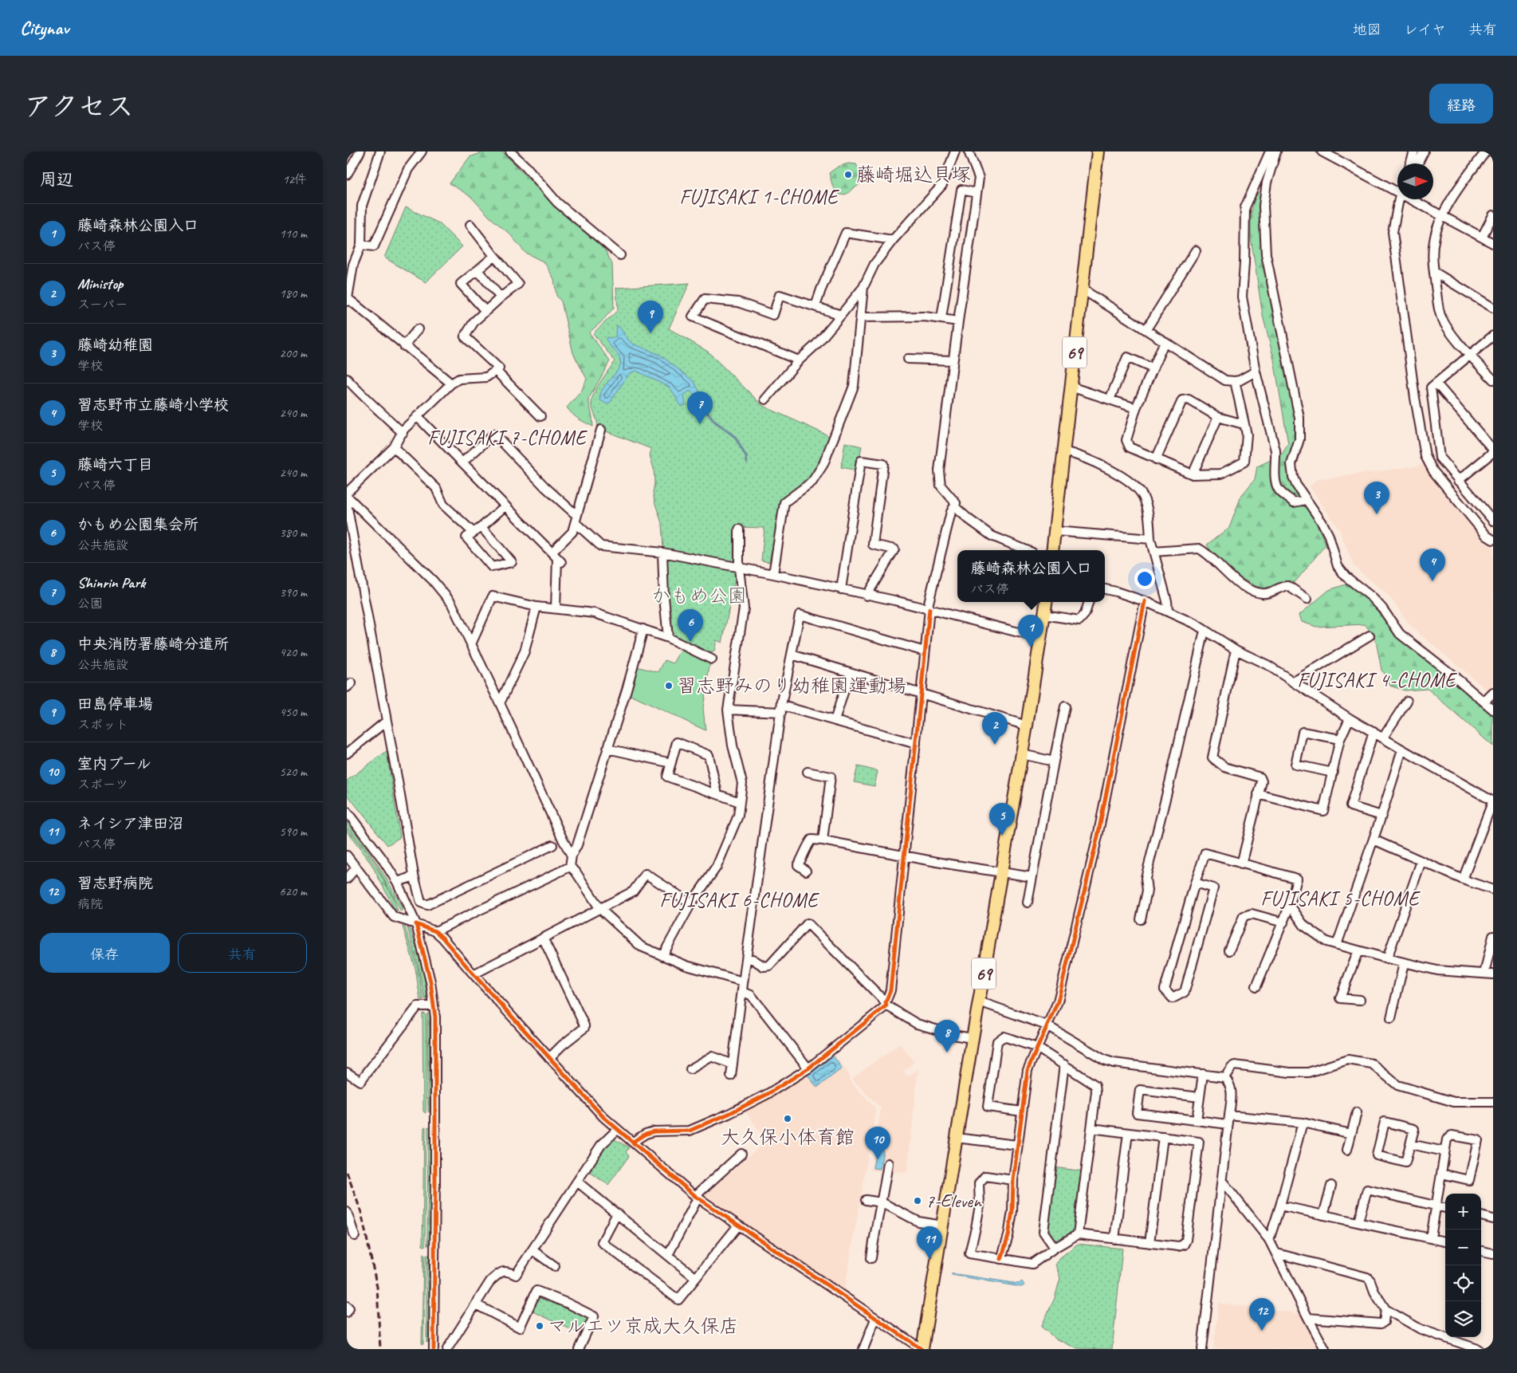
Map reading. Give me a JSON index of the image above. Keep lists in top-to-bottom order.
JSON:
{
  "streets": {
    "main road": ["69"]
  },
  "districts": [
    "FUJISAKI 1-CHOME",
    "FUJISAKI 7-CHOME",
    "FUJISAKI 4-CHOME",
    "FUJISAKI 5-CHOME",
    "FUJISAKI 6-CHOME"
  ],
  "parks": ["かもめ公園"],
  "places": [
    "藤崎堀込貝塚",
    "習志野みのり幼稚園運動場",
    "大久保小体育館",
    "7-Eleven",
    "マルエツ京成大久保店"
  ],
  "north": "right",
  "page": {
    "header": "Citynav",
    "nav": ["地図", "レイヤ", "共有"],
    "title": "アクセス",
    "buttons": [
      "経路",
      ["保存", "共有"]
    ],
    "heading": ["周辺", "12件"],
    "list": [
      {
        "mark": "1",
        "name": "藤崎森林公園入口",
        "note": "バス停",
        "value": "110 m"
      },
      {
        "mark": "2",
        "name": "Ministop",
        "note": "スーパー",
        "value": "180 m"
      },
      {
        "mark": "3",
        "name": "藤崎幼稚園",
        "note": "学校",
        "value": "200 m"
      },
      {
        "mark": "4",
        "name": "習志野市立藤崎小学校",
        "note": "学校",
        "value": "240 m"
      },
      {
        "mark": "5",
        "name": "藤崎六丁目",
        "note": "バス停",
        "value": "240 m"
      },
      {
        "mark": "6",
        "name": "かもめ公園集会所",
        "note": "公共施設",
        "value": "380 m"
      },
      {
        "mark": "7",
        "name": "Shinrin Park",
        "note": "公園",
        "value": "390 m"
      },
      {
        "mark": "8",
        "name": "中央消防署藤崎分遣所",
        "note": "公共施設",
        "value": "420 m"
      },
      {
        "mark": "9",
        "name": "田島停車場",
        "note": "スポット",
        "value": "450 m"
      },
      {
        "mark": "10",
        "name": "室内プール",
        "note": "スポーツ",
        "value": "520 m"
      },
      {
        "mark": "11",
        "name": "ネイシア津田沼",
        "note": "バス停",
        "value": "590 m"
      },
      {
        "mark": "12",
        "name": "習志野病院",
        "note": "病院",
        "value": "620 m"
      }
    ],
    "pins": [
      "9",
      "7",
      "3",
      "4",
      "6",
      "1",
      "2",
      "5",
      "8",
      "10",
      "11",
      "12"
    ],
    "popup": ["藤崎森林公園入口", "バス停"],
    "map_buttons": ["+", "−"]
  }
}
